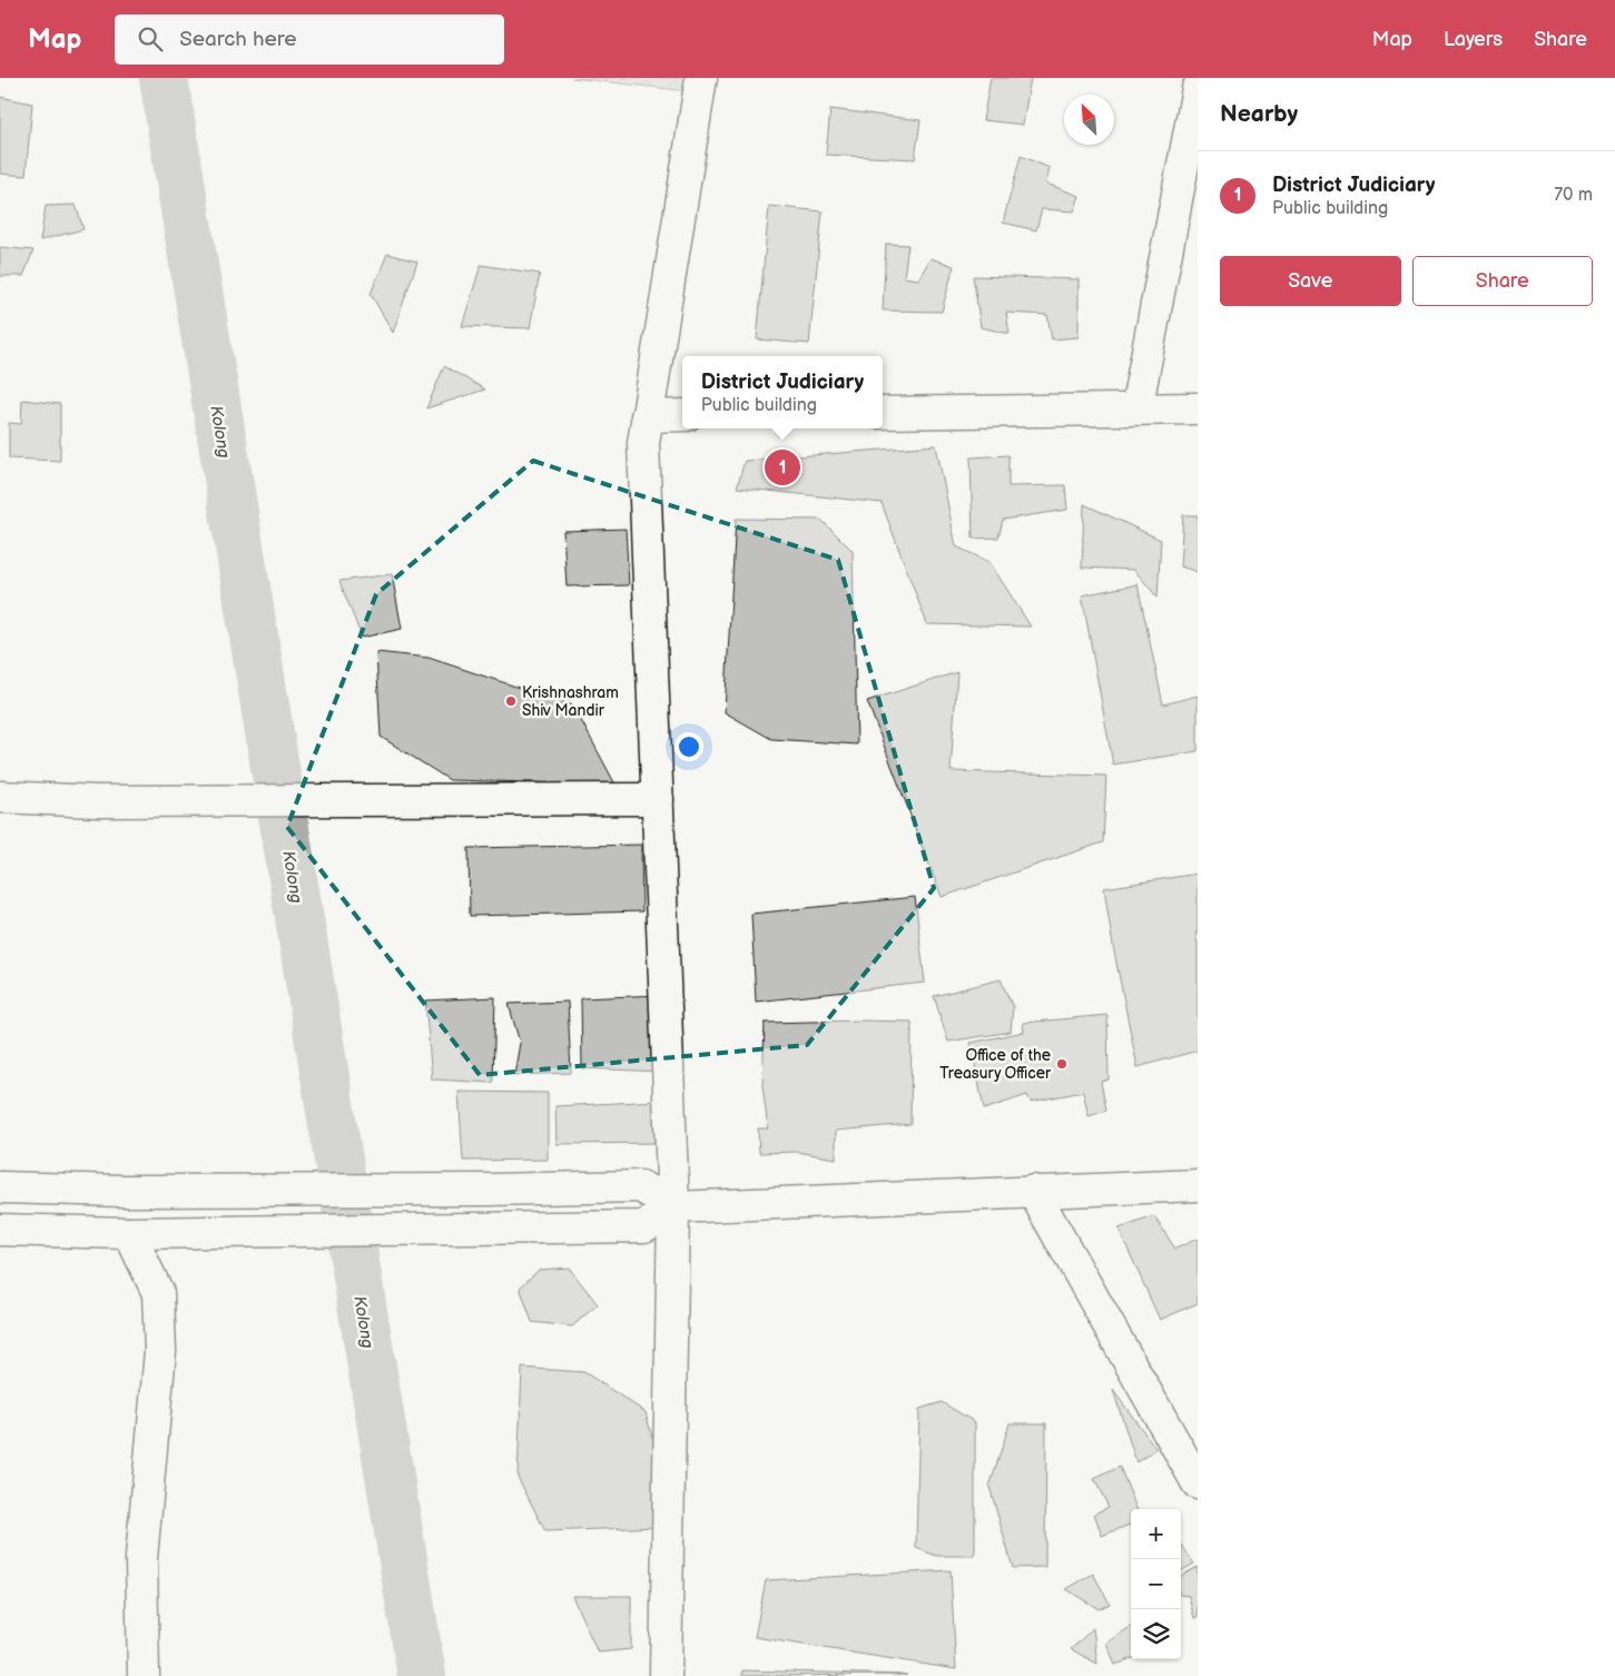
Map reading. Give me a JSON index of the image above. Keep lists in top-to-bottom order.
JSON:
{
  "water": ["Kolong"],
  "places": ["Krishnashram Shiv Mandir", "Office of the Treasury Officer"],
  "north": "top left",
  "page": {
    "header": "Map",
    "search": "Search here",
    "nav": ["Map", "Layers", "Share"],
    "heading": "Nearby",
    "list": [
      {
        "mark": "1",
        "name": "District Judiciary",
        "note": "Public building",
        "value": "70 m"
      }
    ],
    "buttons": ["Save", "Share"],
    "popup": ["District Judiciary", "Public building"],
    "pins": "1",
    "map_buttons": ["+", "−"]
  }
}
